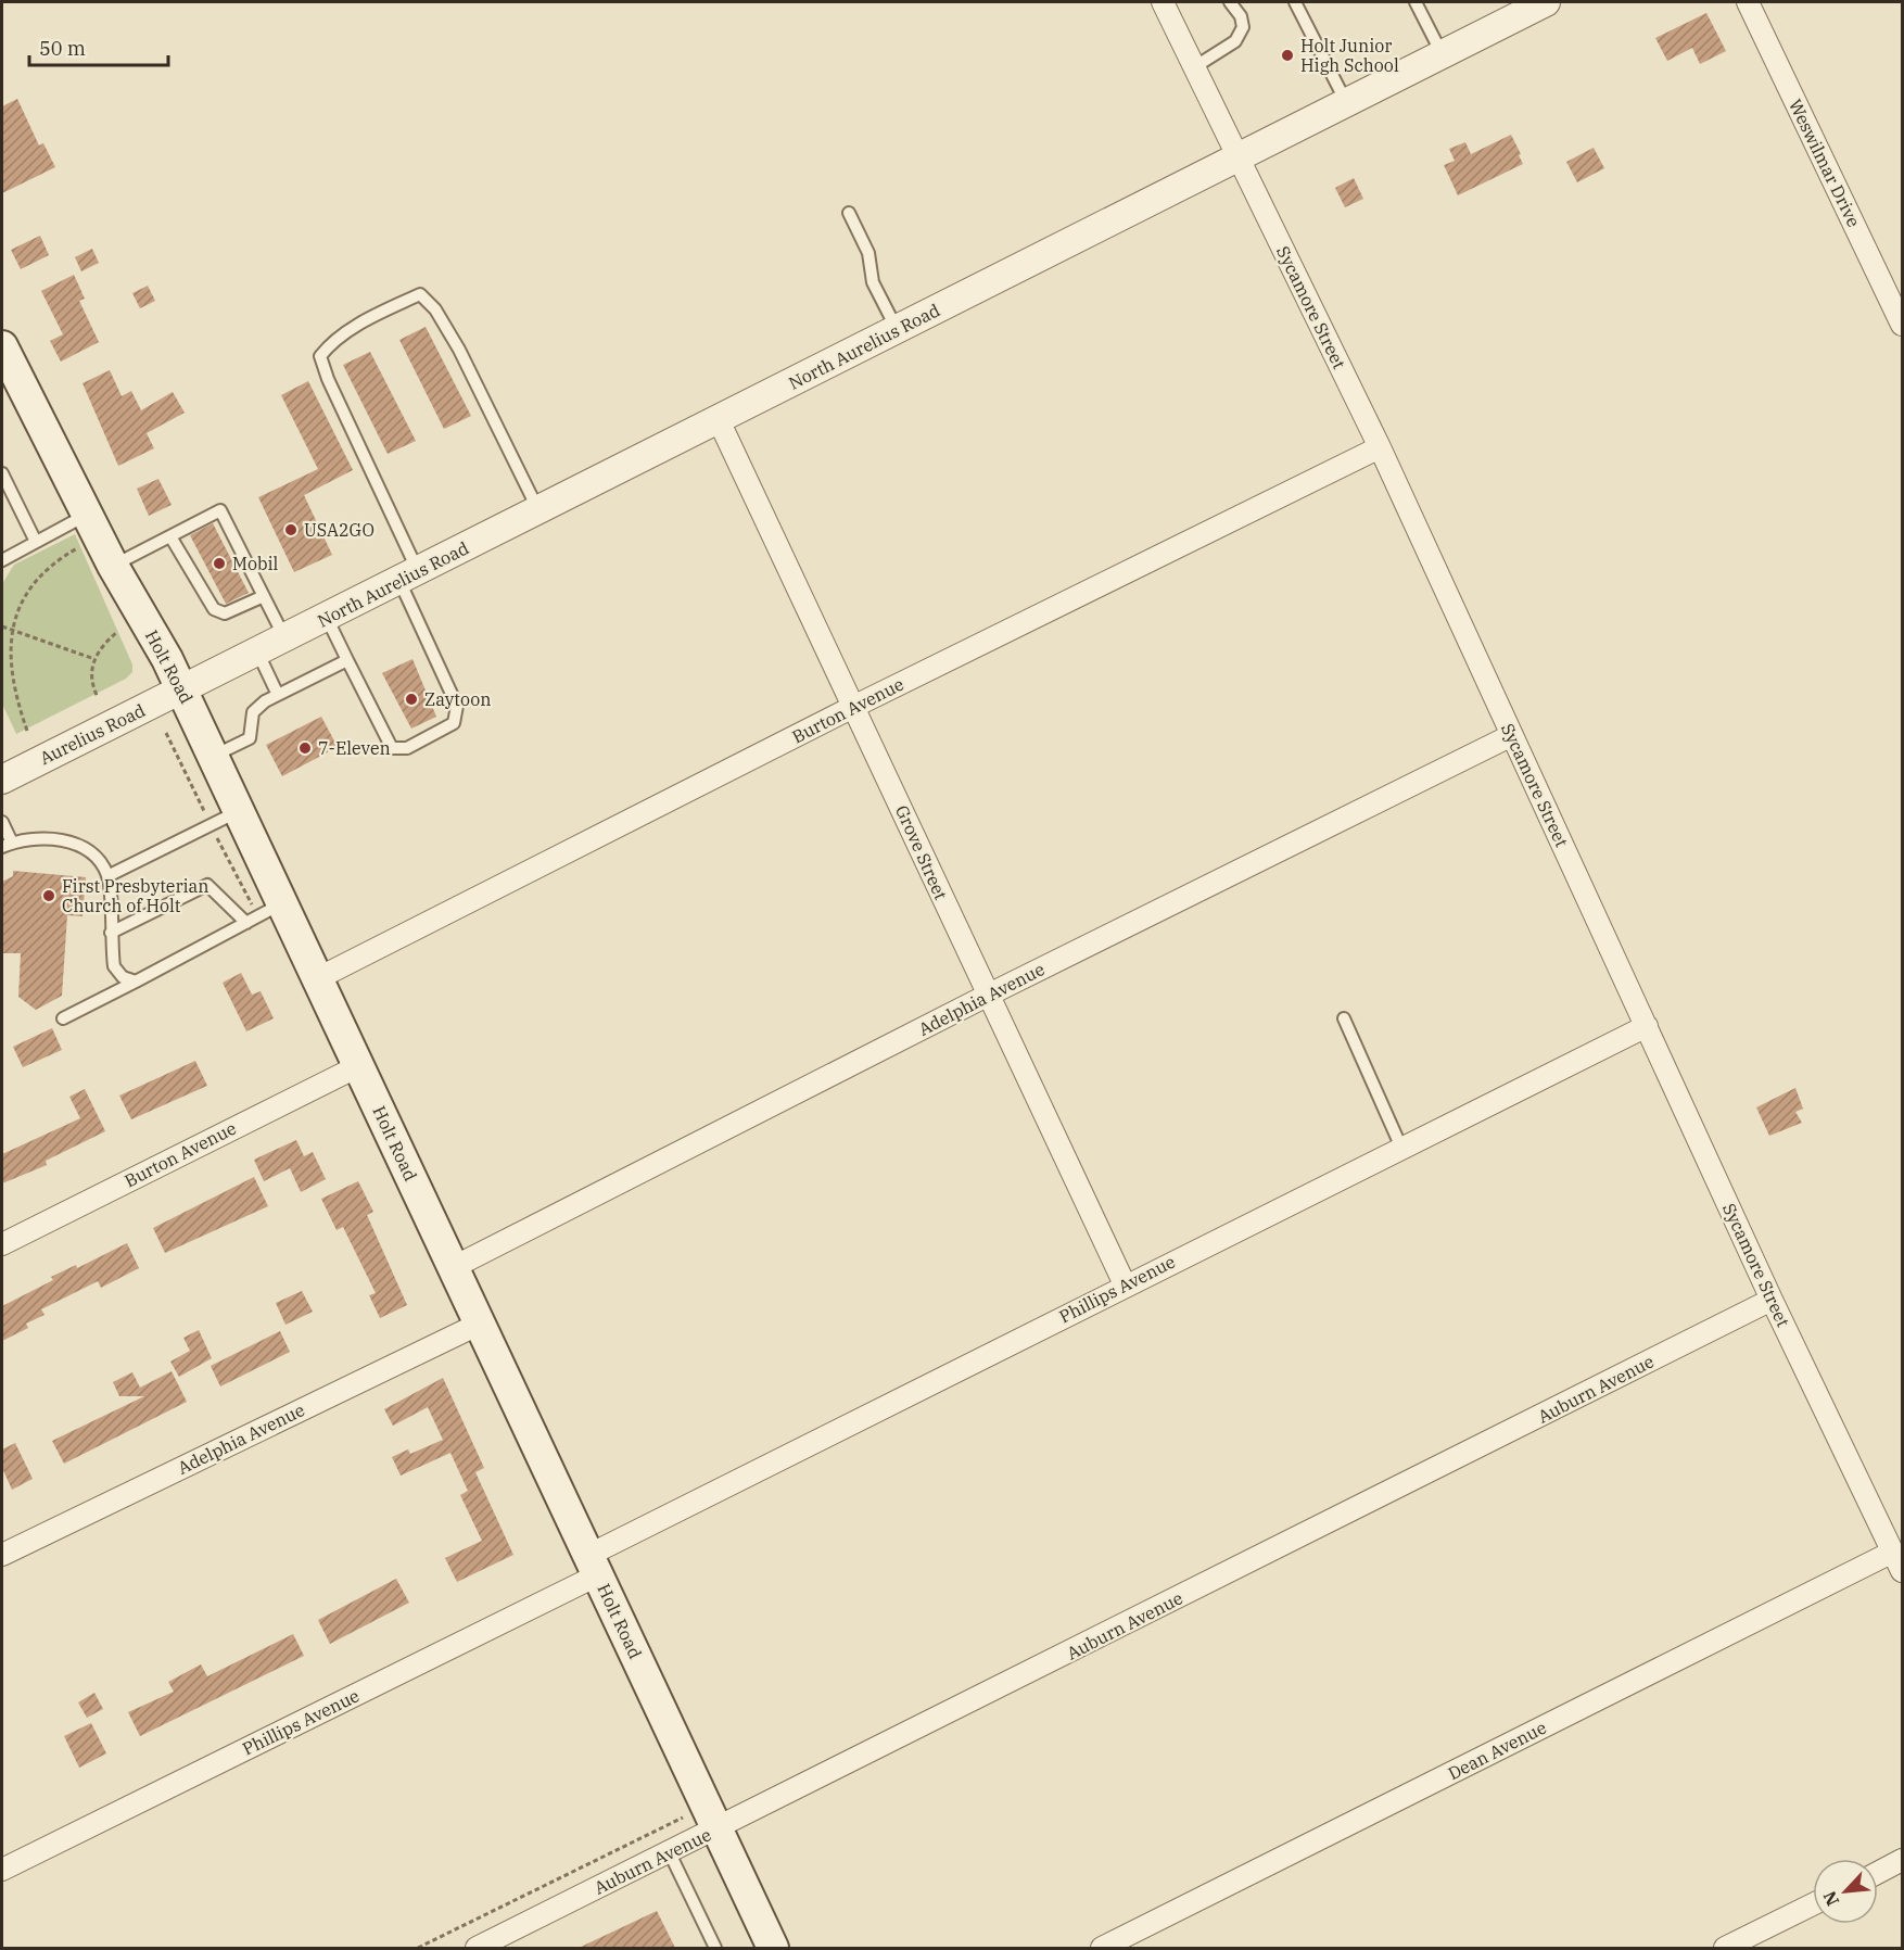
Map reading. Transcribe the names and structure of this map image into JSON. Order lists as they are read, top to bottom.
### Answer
{
  "streets": {
    "main road": ["Holt Road"],
    "street": [
      "Weswilmar Drive",
      "Sycamore Street",
      "North Aurelius Road",
      "Burton Avenue",
      "Aurelius Road",
      "Grove Street",
      "Adelphia Avenue",
      "Phillips Avenue",
      "Auburn Avenue",
      "Dean Avenue"
    ]
  },
  "crossings": [
    ["Sycamore Street", "North Aurelius Road"],
    ["Sycamore Street", "Burton Avenue"],
    ["Sycamore Street", "Adelphia Avenue"],
    ["Sycamore Street", "Phillips Avenue"],
    ["Sycamore Street", "Auburn Avenue"],
    ["Sycamore Street", "Dean Avenue"],
    ["North Aurelius Road", "Holt Road"],
    ["North Aurelius Road", "Aurelius Road"],
    ["North Aurelius Road", "Grove Street"],
    ["Holt Road", "Burton Avenue"],
    ["Holt Road", "Aurelius Road"],
    ["Holt Road", "Adelphia Avenue"],
    ["Holt Road", "Phillips Avenue"],
    ["Holt Road", "Auburn Avenue"],
    ["Burton Avenue", "Grove Street"],
    ["Grove Street", "Adelphia Avenue"],
    ["Grove Street", "Phillips Avenue"]
  ],
  "places": [
    "Holt Junior High School",
    "USA2GO",
    "Mobil",
    "Zaytoon",
    "7-Eleven",
    "First Presbyterian Church of Holt"
  ],
  "scale_bar": "50 m",
  "north": "bottom left"
}
